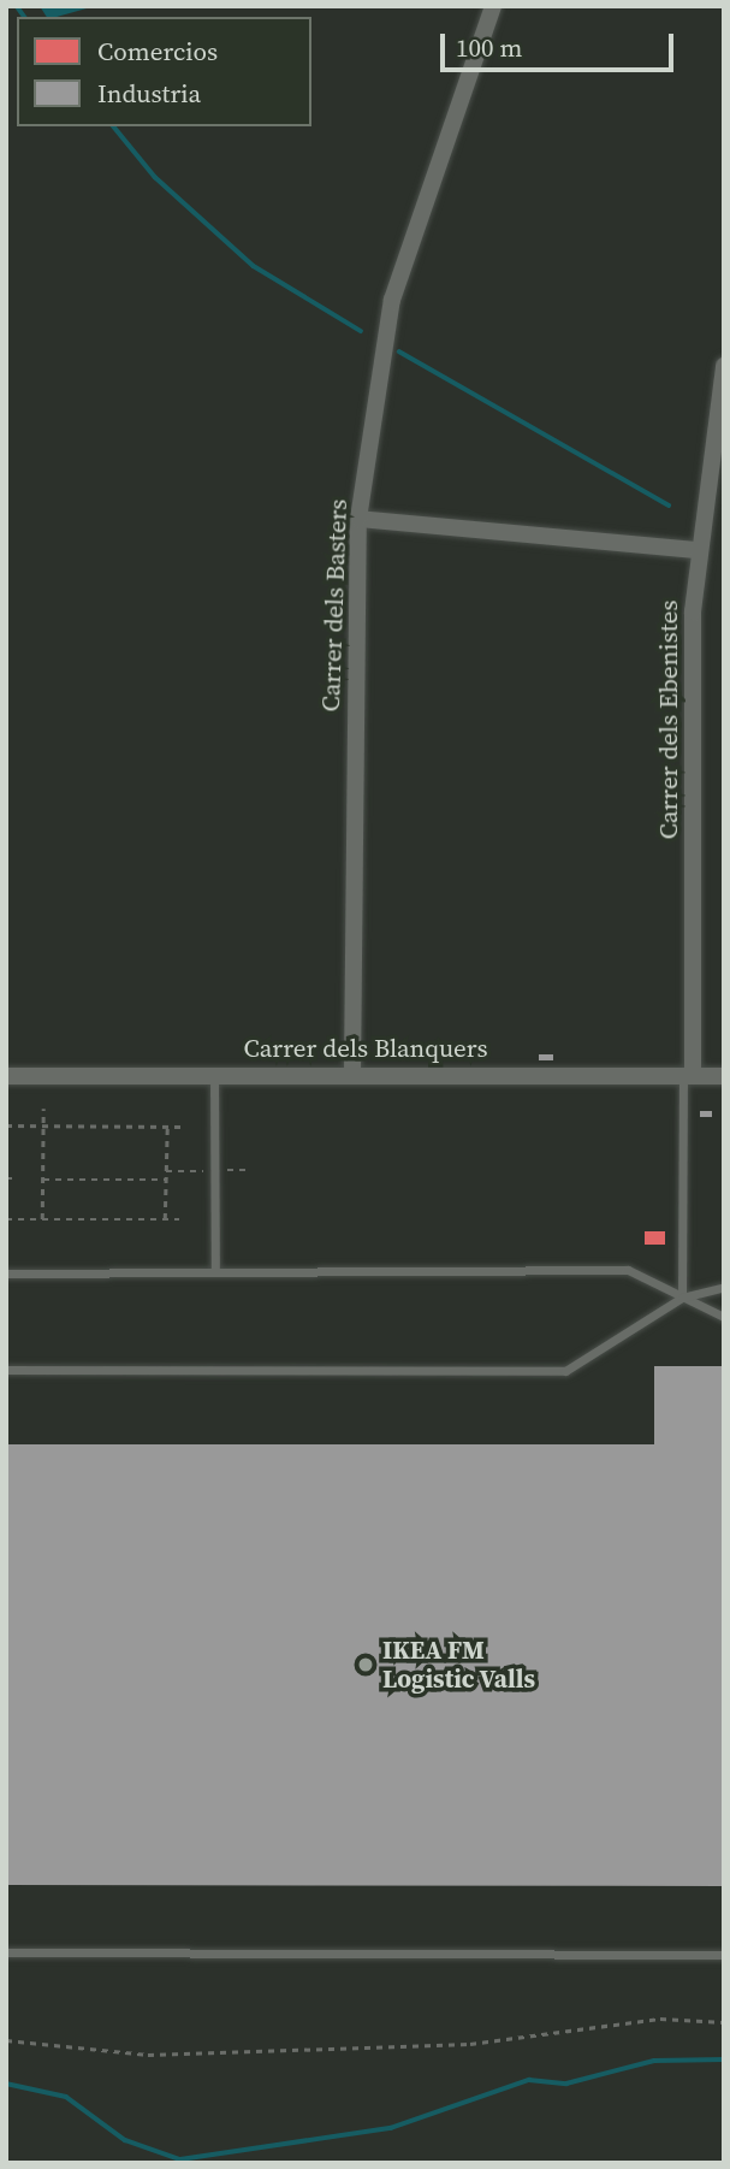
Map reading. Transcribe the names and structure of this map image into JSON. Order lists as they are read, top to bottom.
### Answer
{
  "streets": {
    "street": ["Carrer dels Basters", "Carrer dels Ebenistes", "Carrer dels Blanquers"]
  },
  "crossings": [
    ["Carrer dels Basters", "Carrer dels Blanquers"],
    ["Carrer dels Ebenistes", "Carrer dels Blanquers"]
  ],
  "places": ["IKEA FM Logistic Valls"],
  "legend": ["Comercios", "Industria"],
  "scale_bar": "100 m"
}
